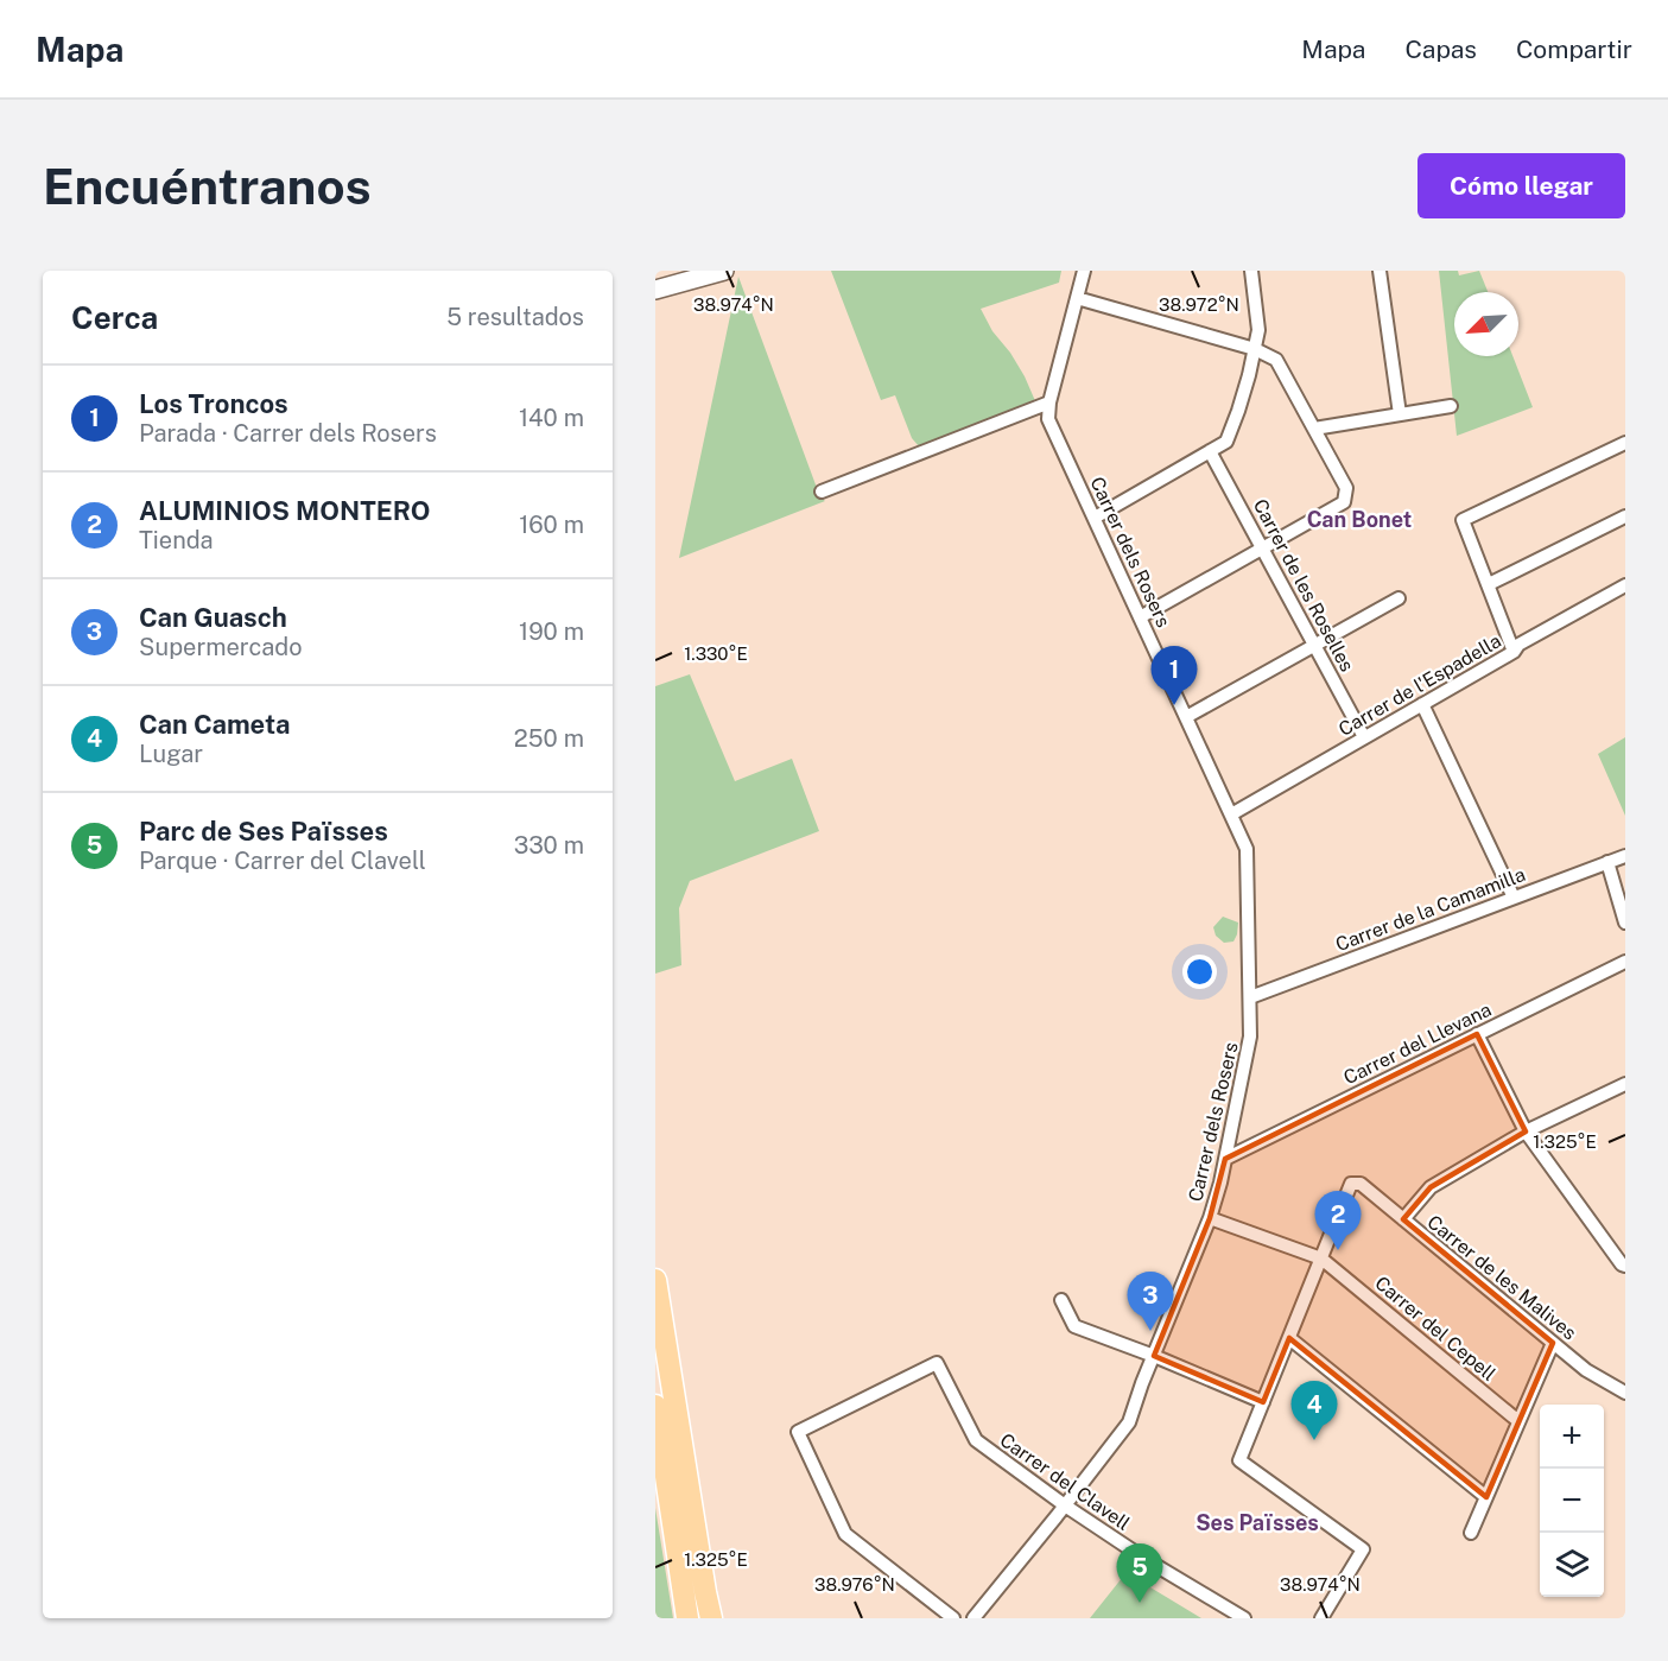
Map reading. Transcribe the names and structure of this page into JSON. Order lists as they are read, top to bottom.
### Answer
{
  "streets": {
    "street": [
      "Carrer dels Rosers",
      "Carrer de les Roselles",
      "Carrer de l'Espadella",
      "Carrer de la Camamilla",
      "Carrer del Llevana",
      "Carrer de les Malives",
      "Carrer del Cepell",
      "Carrer del Clavell"
    ]
  },
  "crossings": [
    ["Carrer dels Rosers", "Carrer de l'Espadella"],
    ["Carrer dels Rosers", "Carrer de la Camamilla"],
    ["Carrer dels Rosers", "Carrer del Llevana"],
    ["Carrer dels Rosers", "Carrer del Cepell"],
    ["Carrer dels Rosers", "Carrer del Clavell"],
    ["Carrer de les Roselles", "Carrer de l'Espadella"],
    ["Carrer de les Malives", "Carrer del Cepell"]
  ],
  "districts": ["Can Bonet", "Ses Païsses"],
  "north": "bottom left",
  "page": {
    "header": "Mapa",
    "nav": ["Mapa", "Capas", "Compartir"],
    "buttons": "Cómo llegar",
    "title": "Encuéntranos",
    "heading": ["Cerca", "5 resultados"],
    "list": [
      {
        "mark": "1",
        "name": "Los Troncos",
        "note": "Parada · Carrer dels Rosers",
        "value": "140 m"
      },
      {
        "mark": "2",
        "name": "ALUMINIOS MONTERO",
        "note": "Tienda",
        "value": "160 m"
      },
      {
        "mark": "3",
        "name": "Can Guasch",
        "note": "Supermercado",
        "value": "190 m"
      },
      {
        "mark": "4",
        "name": "Can Cameta",
        "note": "Lugar",
        "value": "250 m"
      },
      {
        "mark": "5",
        "name": "Parc de Ses Païsses",
        "note": "Parque · Carrer del Clavell",
        "value": "330 m"
      }
    ],
    "pins": [
      "1",
      "2",
      "3",
      "4",
      "5"
    ],
    "map_buttons": ["+", "−"]
  },
  "coordinates": [
    "38.972°N",
    "38.974°N",
    "1.330°E",
    "1.325°E",
    "38.976°N"
  ]
}
